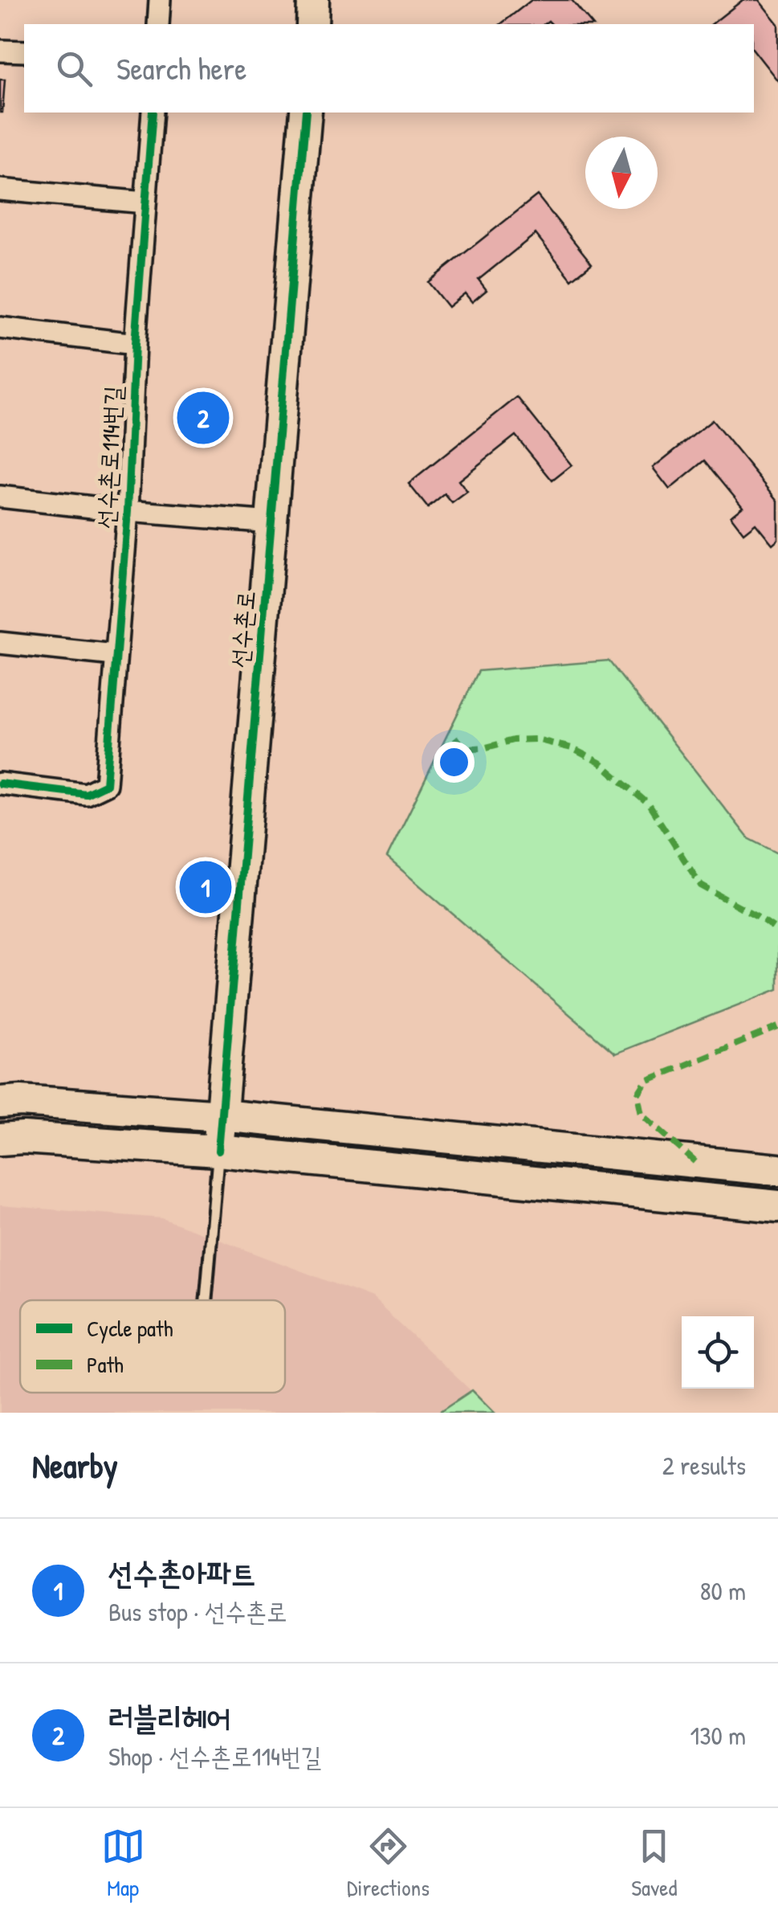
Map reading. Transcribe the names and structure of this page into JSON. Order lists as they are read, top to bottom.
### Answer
{
  "streets": {
    "street": ["선수촌로114번길", "선수촌로"]
  },
  "legend": ["Cycle path", "Path"],
  "north": "bottom",
  "page": {
    "search": "Search here",
    "pins": ["2", "1"],
    "heading": ["Nearby", "2 results"],
    "list": [
      {
        "mark": "1",
        "name": "선수촌아파트",
        "note": "Bus stop · 선수촌로",
        "value": "80 m"
      },
      {
        "mark": "2",
        "name": "러블리헤어",
        "note": "Shop · 선수촌로114번길",
        "value": "130 m"
      }
    ],
    "nav": ["Map", "Directions", "Saved"]
  }
}
